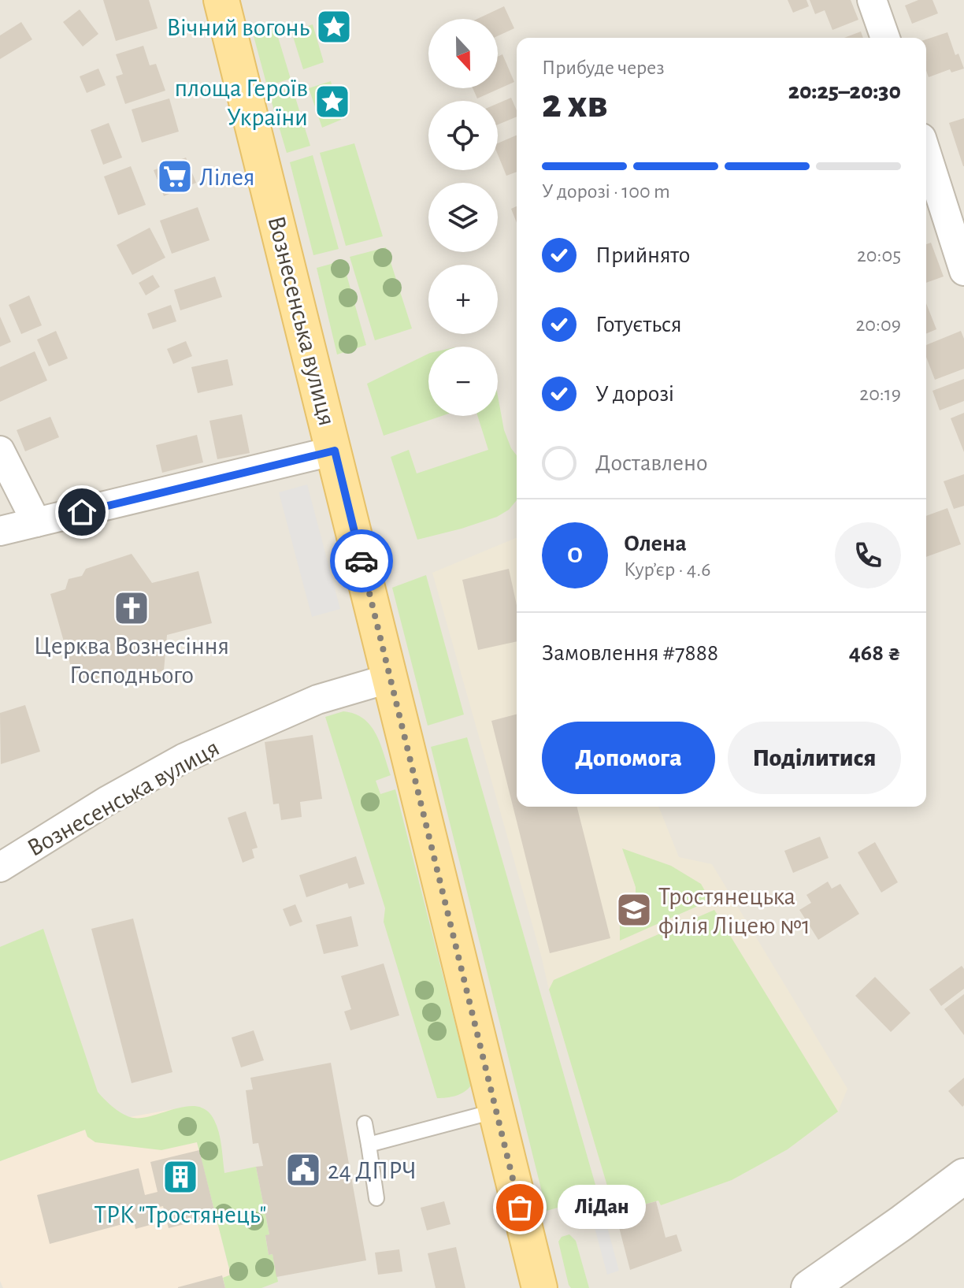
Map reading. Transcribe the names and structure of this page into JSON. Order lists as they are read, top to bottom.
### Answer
{
  "streets": {
    "main road": ["Вознесенська вулиця"]
  },
  "places": {
    "place": ["Вічний вогонь", "площа Героїв України"],
    "supermarket": ["Лілея"],
    "church": ["Церква Вознесіння Господнього"],
    "school or university": ["Тростянецька філія Ліцею №1"],
    "public building": ["24 ДПРЧ"],
    "building": ["ТРК \"Тростянець\""],
    "other": ["ЛіДан"]
  },
  "north": "bottom",
  "page": {
    "map_buttons": ["+", "−"],
    "heading": ["2 хв", "Прибуде через", "20:25–20:30"],
    "panel": [
      "Олена",
      "Кур’єр · 4.6",
      "Замовлення #7888",
      "468 ₴"
    ],
    "bar": "У дорозі · 100 m",
    "list": [
      ["Прийнято", "20:05"],
      ["Готується", "20:09"],
      ["У дорозі", "20:19"],
      "Доставлено"
    ],
    "round": "О",
    "buttons": ["Допомога", "Поділитися"],
    "bubble": "ЛіДан"
  }
}
